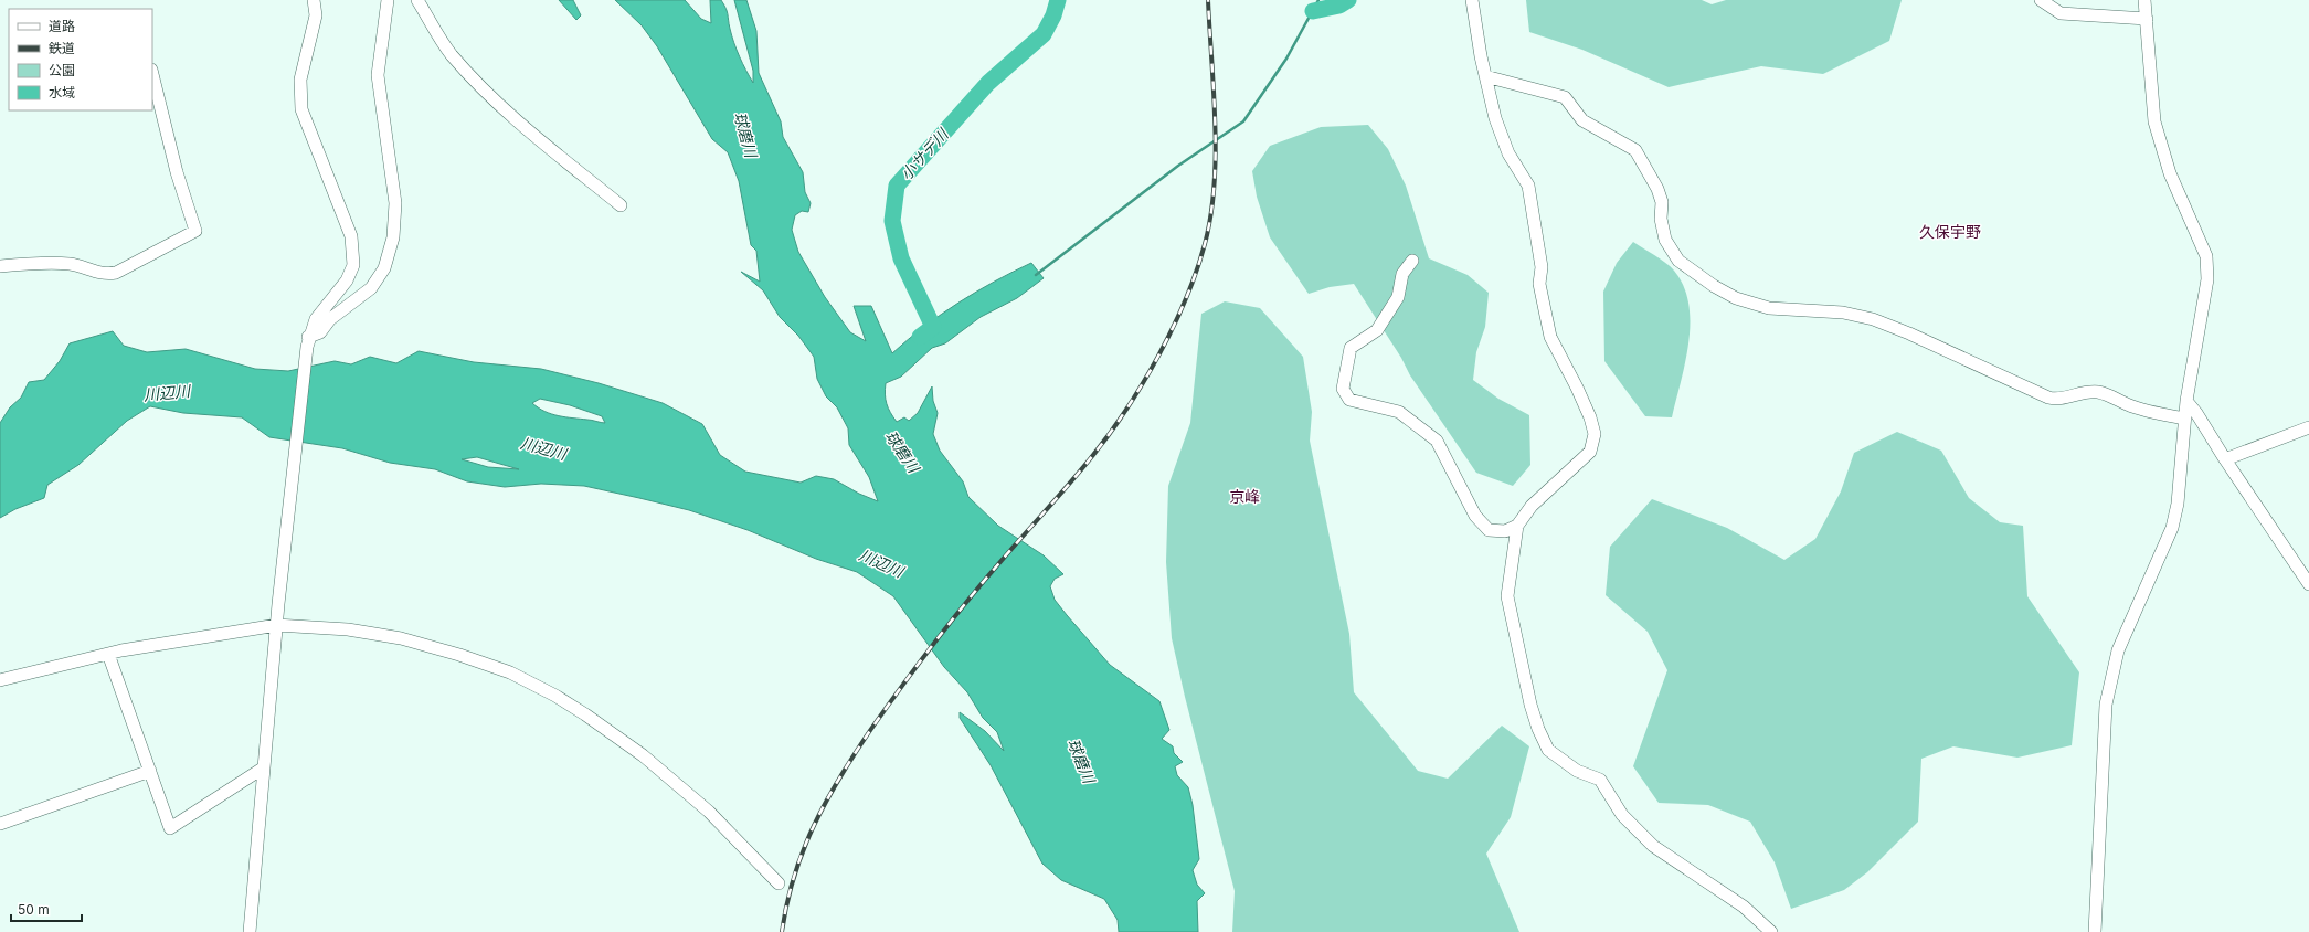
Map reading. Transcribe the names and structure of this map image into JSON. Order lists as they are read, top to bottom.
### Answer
{
  "districts": ["久保宇野", "京峰"],
  "water": ["球磨川", "小サデ川", "川辺川"],
  "legend": [
    "道路",
    "鉄道",
    "公園",
    "水域"
  ],
  "scale_bar": "50 m"
}
